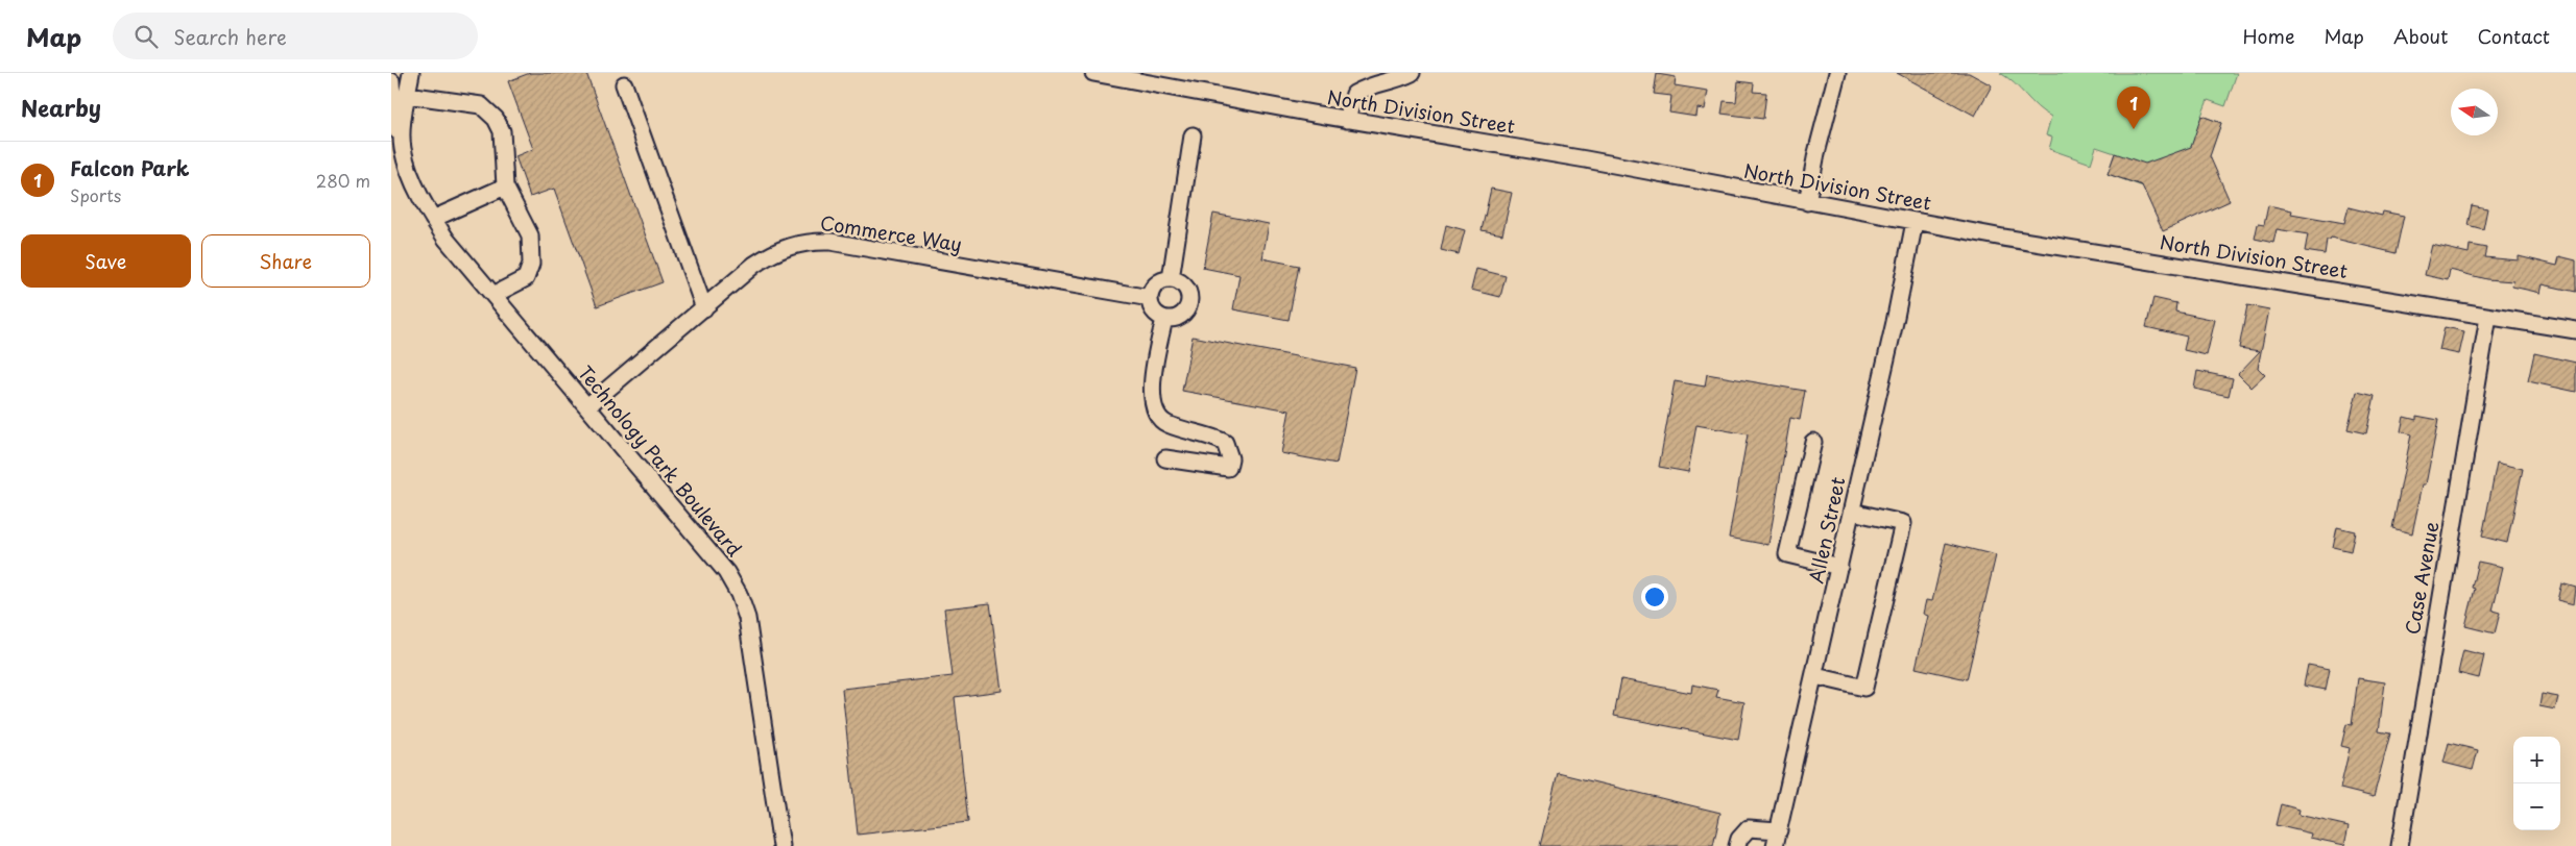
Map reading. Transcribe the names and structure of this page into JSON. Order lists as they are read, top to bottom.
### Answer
{
  "streets": {
    "street": [
      "North Division Street",
      "Commerce Way",
      "Technology Park Boulevard",
      "Allen Street",
      "Case Avenue"
    ]
  },
  "crossings": [
    ["North Division Street", "Allen Street"],
    ["North Division Street", "Case Avenue"],
    ["Commerce Way", "Technology Park Boulevard"]
  ],
  "north": "left",
  "page": {
    "header": "Map",
    "search": "Search here",
    "nav": [
      "Home",
      "Map",
      "About",
      "Contact"
    ],
    "heading": "Nearby",
    "pins": "1",
    "list": [
      {
        "mark": "1",
        "name": "Falcon Park",
        "note": "Sports",
        "value": "280 m"
      }
    ],
    "buttons": ["Save", "Share"],
    "map_buttons": ["+", "−"]
  }
}
